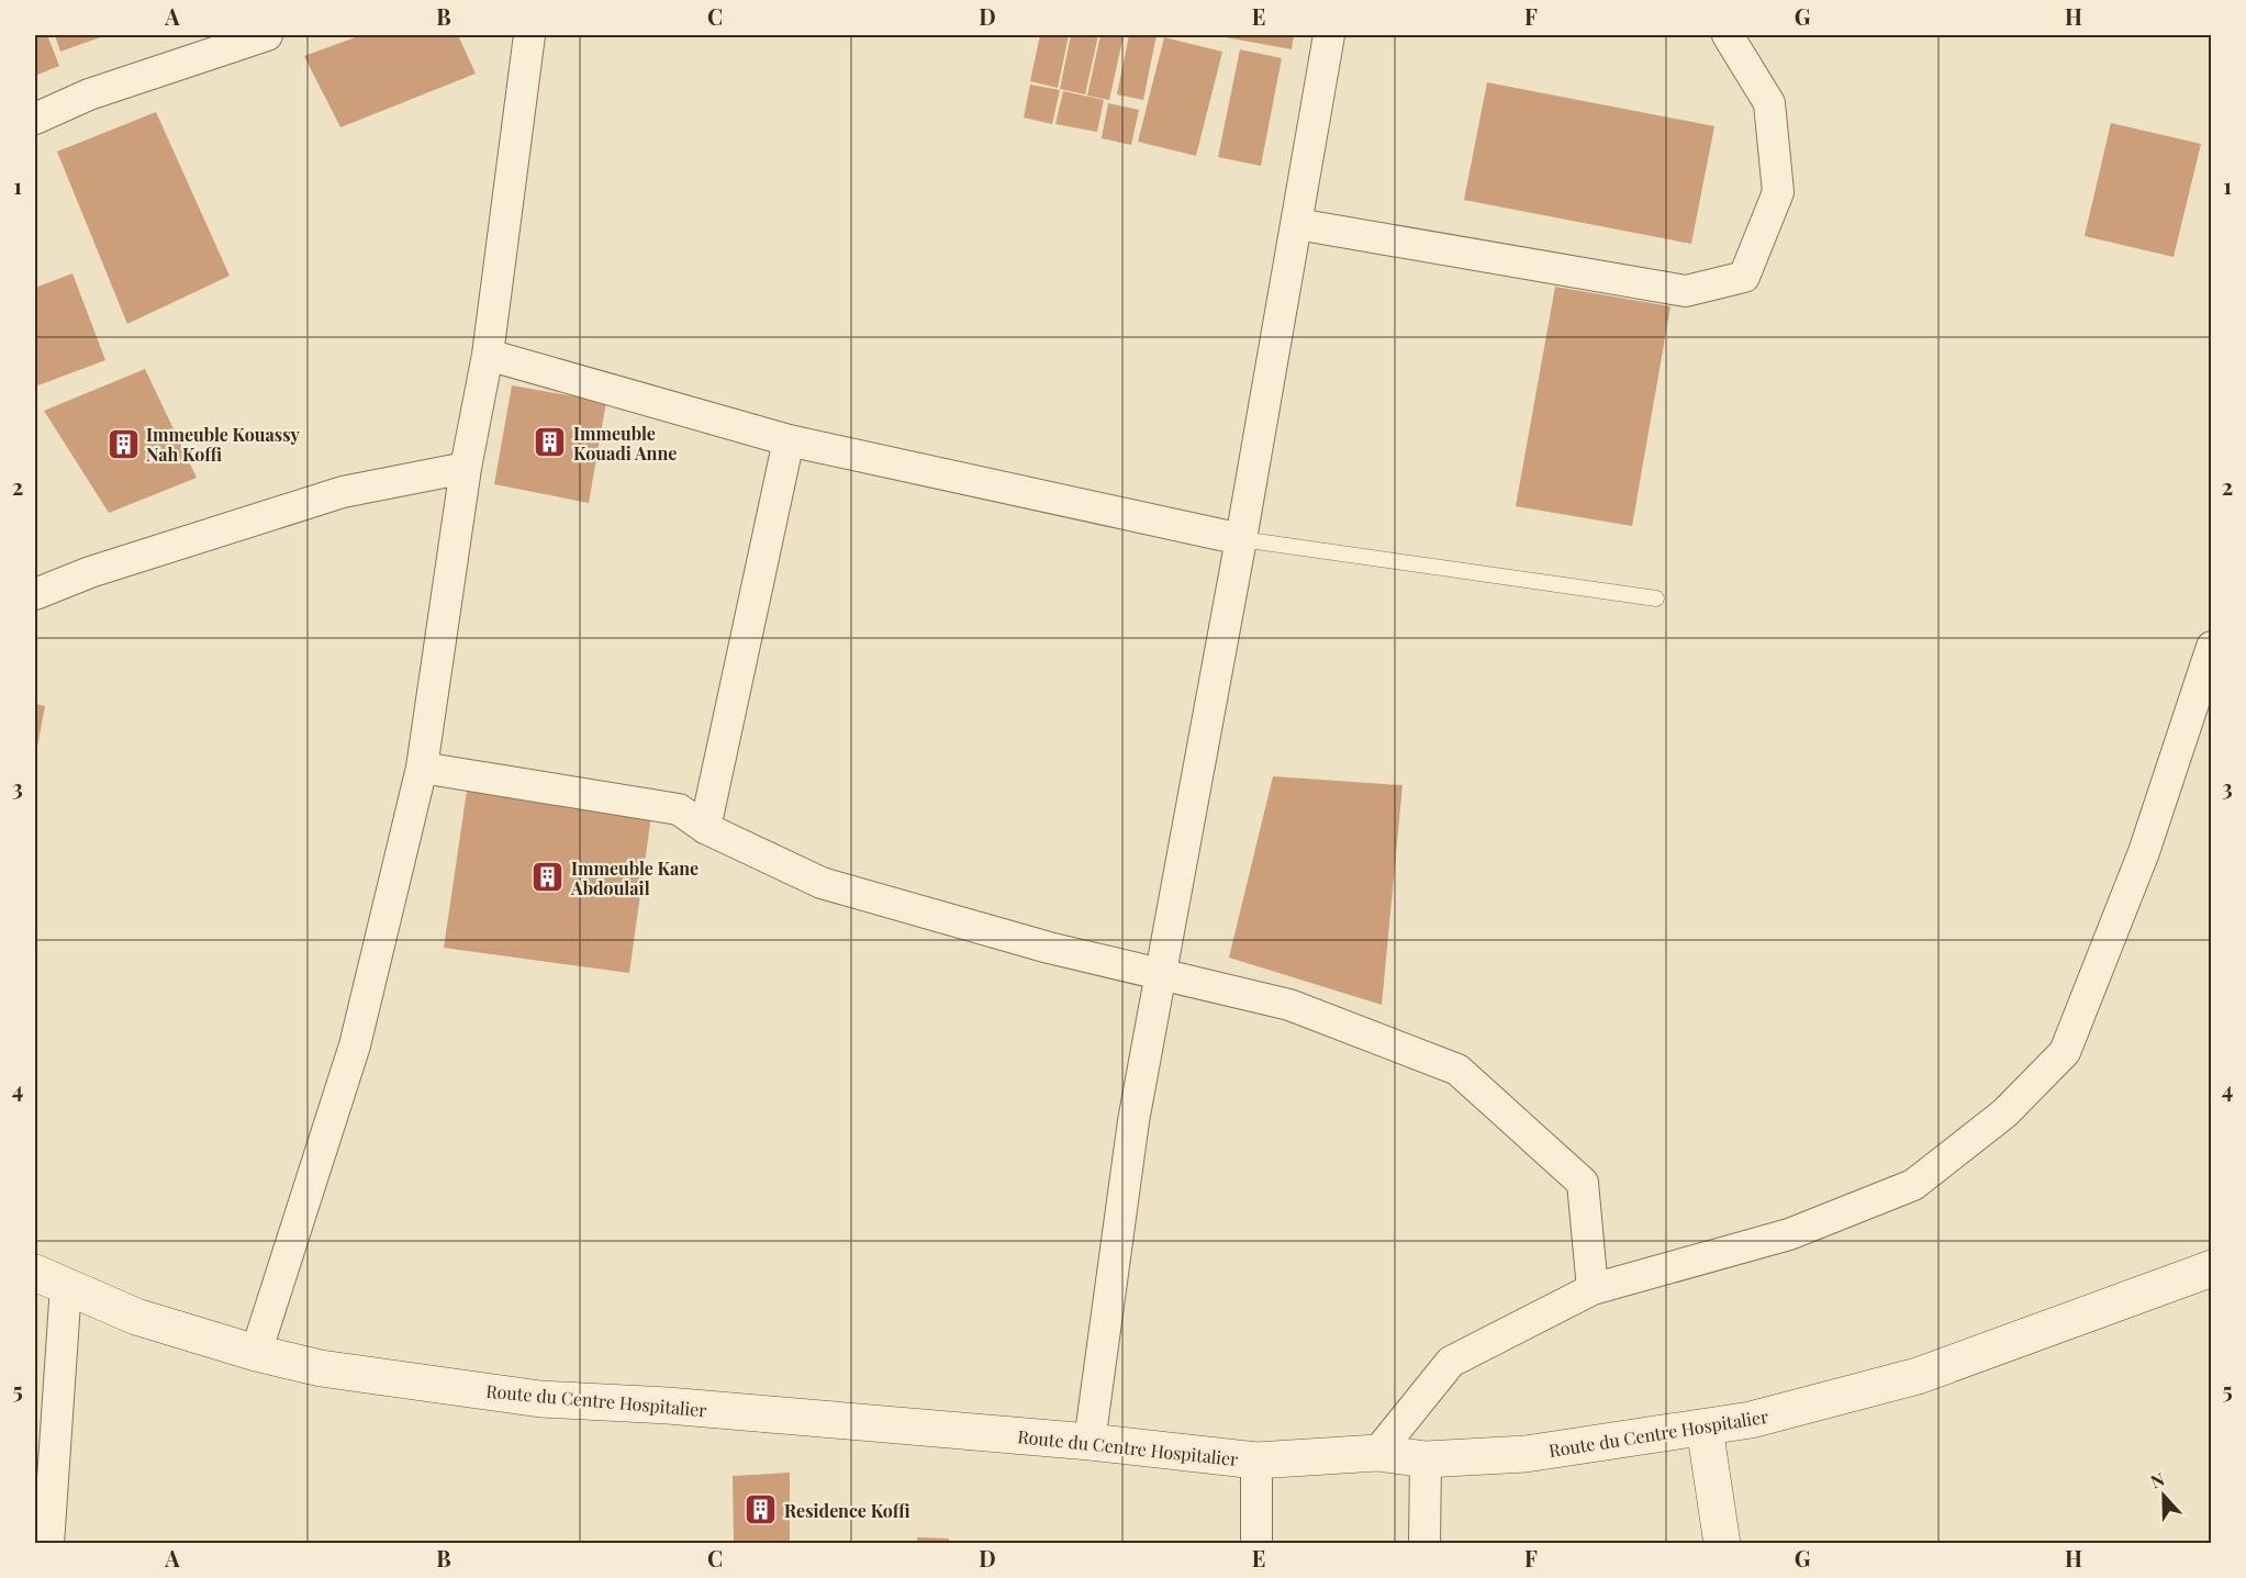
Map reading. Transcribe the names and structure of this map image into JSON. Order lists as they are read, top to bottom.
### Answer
{
  "streets": {
    "street": ["Route du Centre Hospitalier"]
  },
  "places": {
    "building": [
      "Immeuble Kouadi Anne",
      "Immeuble Kouassy Nah Koffi",
      "Immeuble Kane Abdoulail",
      "Residence Koffi"
    ]
  },
  "north": "top",
  "grid": {
    "columns": [
      "A",
      "B",
      "C",
      "D",
      "E",
      "F",
      "G",
      "H"
    ],
    "rows": [
      "1",
      "2",
      "3",
      "4",
      "5"
    ]
  }
}
